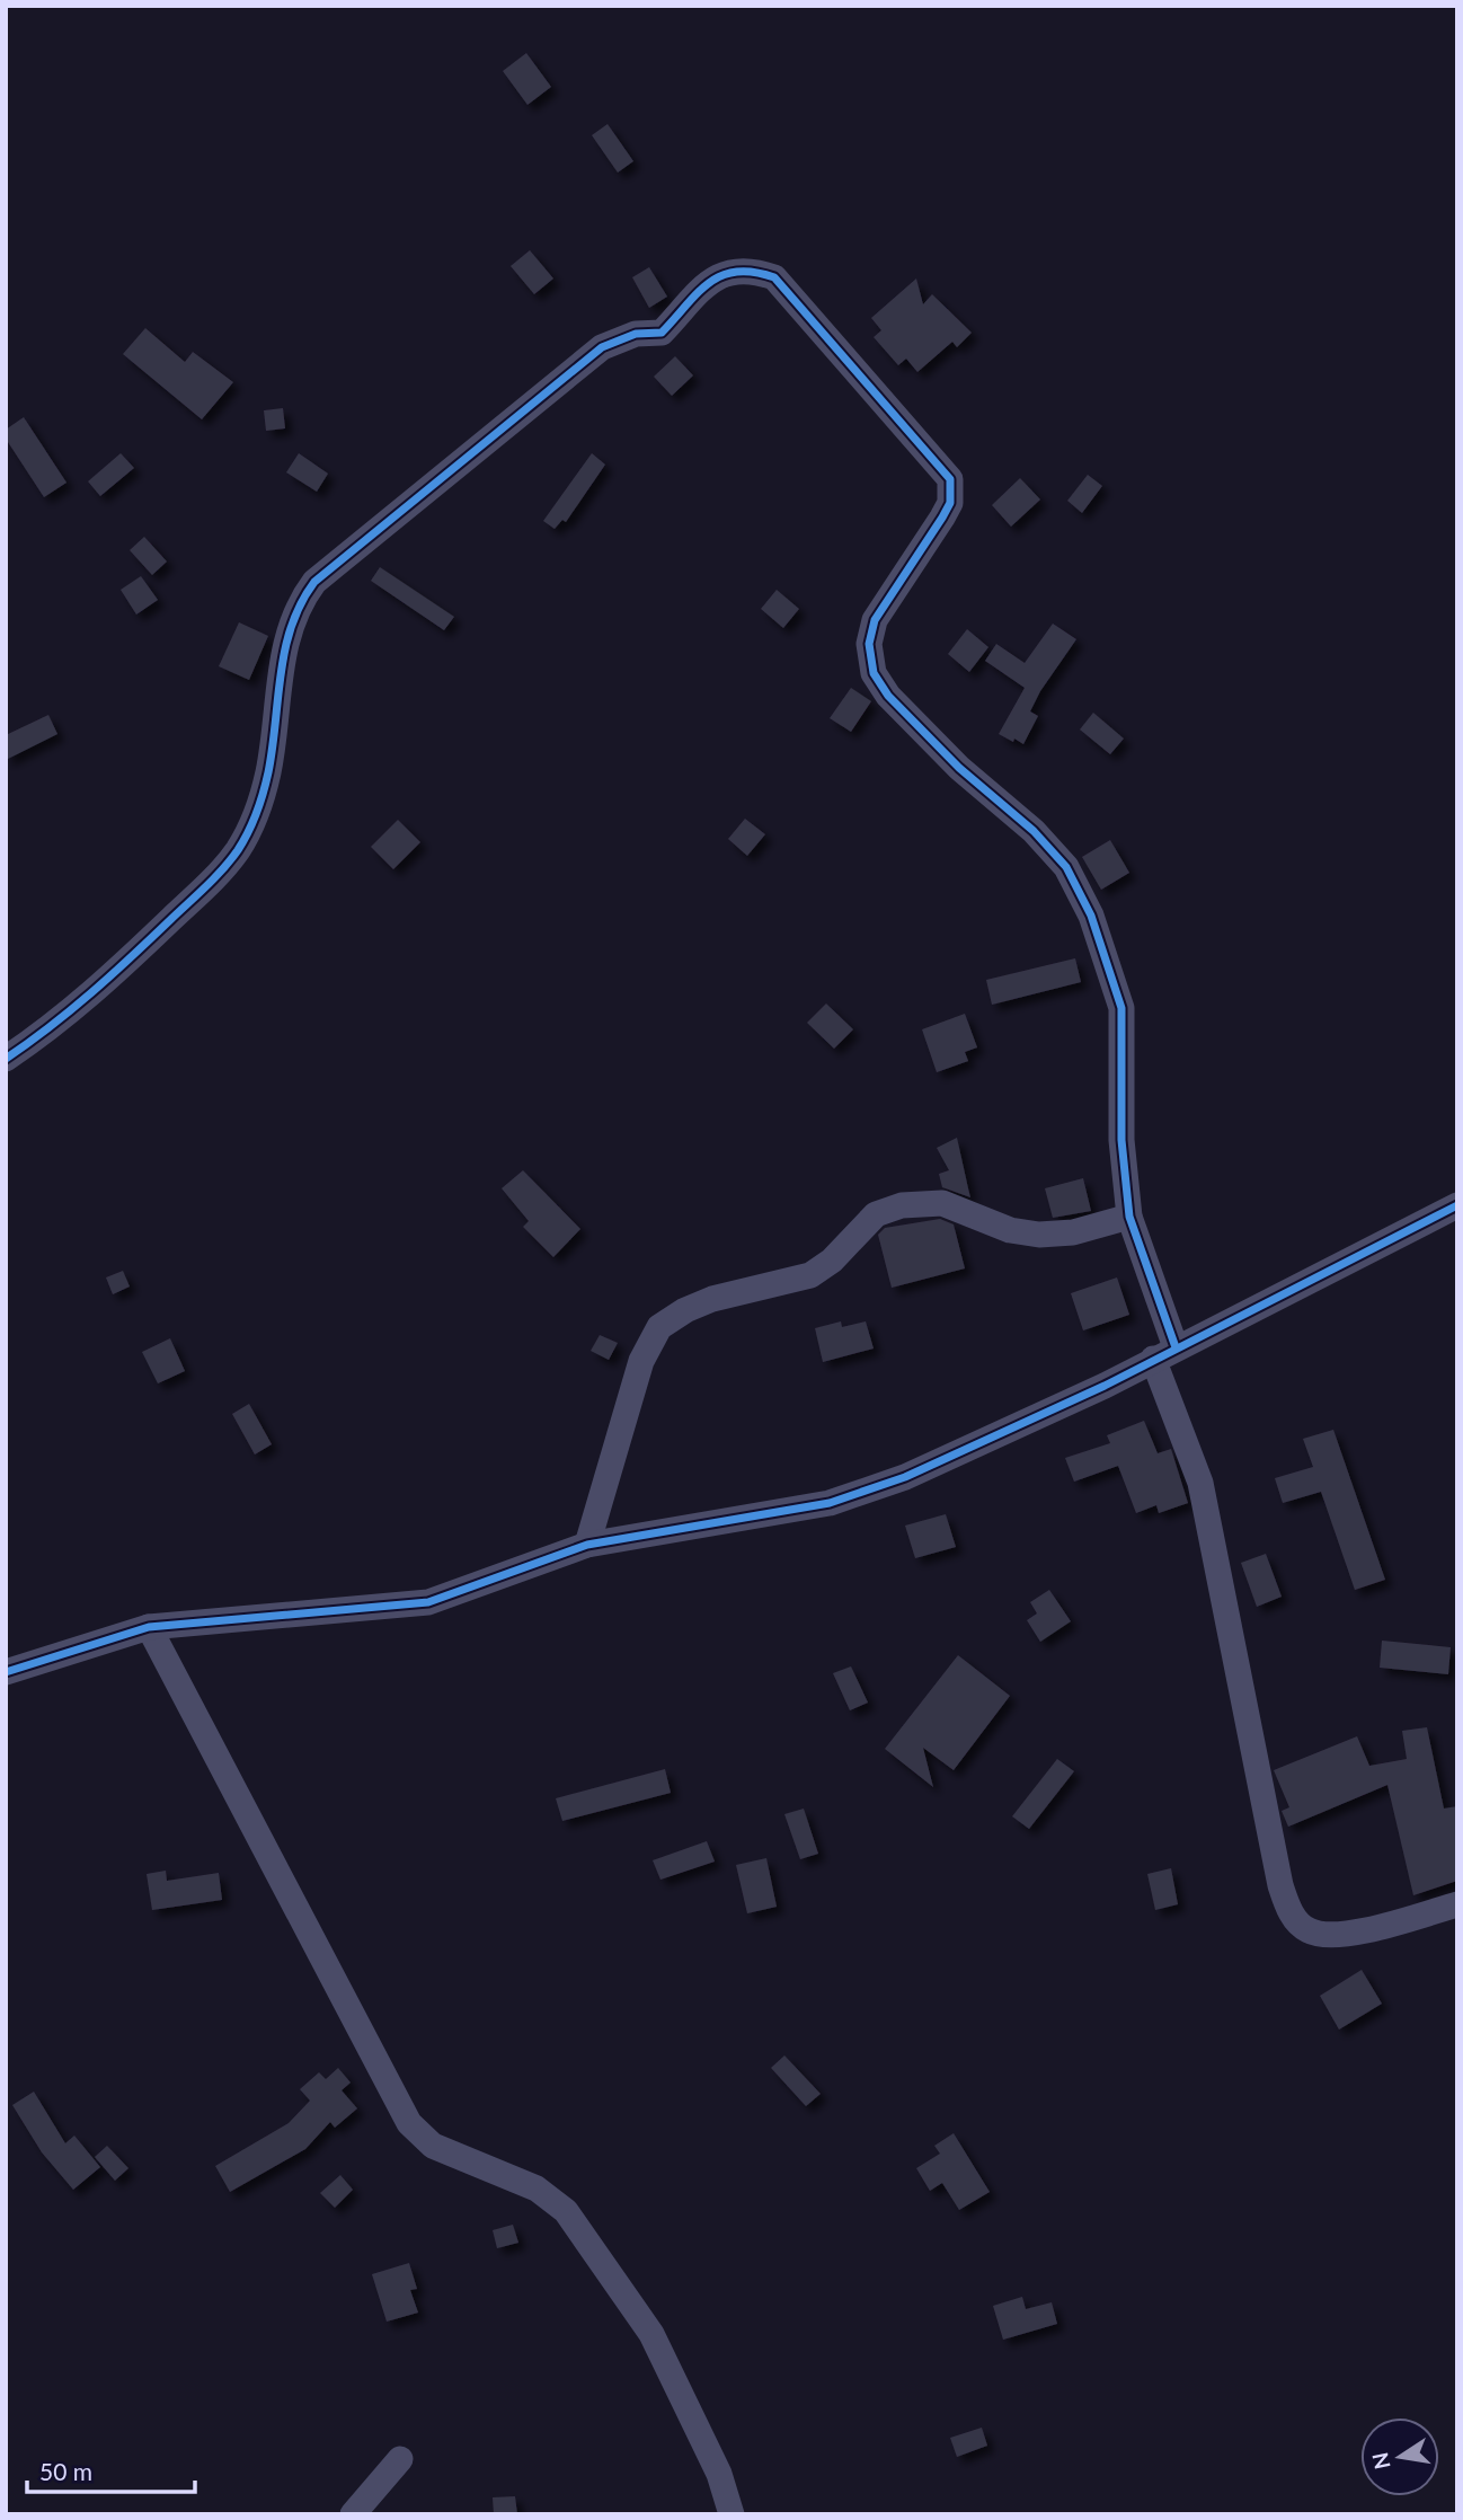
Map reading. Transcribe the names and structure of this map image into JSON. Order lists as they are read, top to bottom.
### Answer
{
  "scale_bar": "50 m",
  "north": "left"
}
